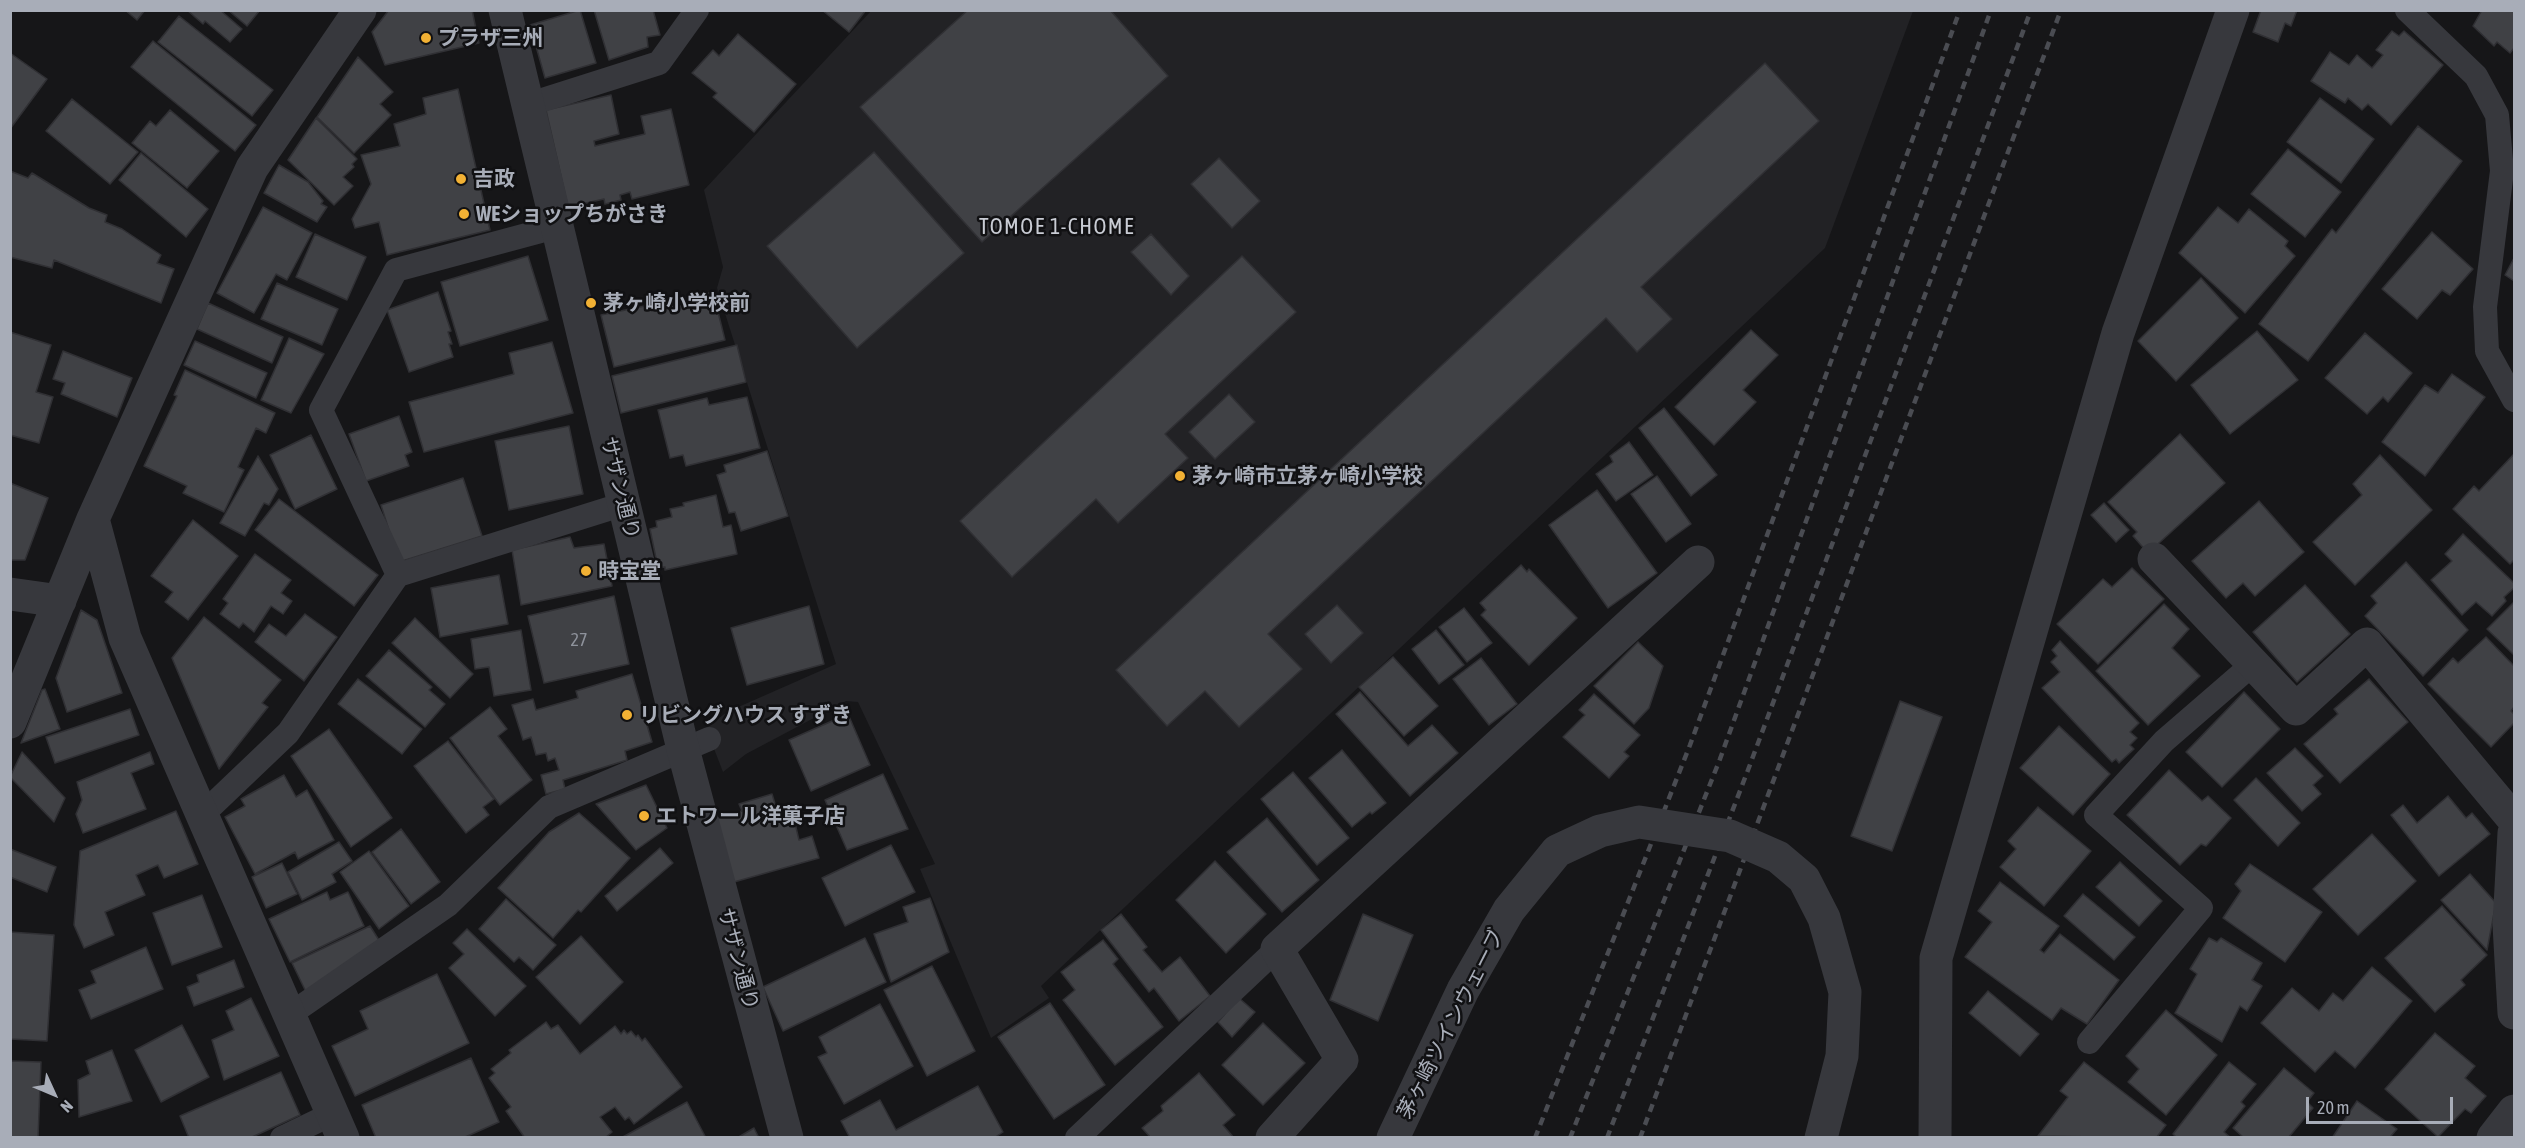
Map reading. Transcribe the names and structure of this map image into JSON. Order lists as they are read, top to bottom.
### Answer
{
  "streets": {
    "street": ["サザン通り", "茅ヶ崎ツインウェーブ"]
  },
  "districts": ["TOMOE 1-CHOME"],
  "places": [
    "プラザ三州",
    "吉政",
    "WEショップちがさき",
    "茅ヶ崎小学校前",
    "茅ヶ崎市立茅ヶ崎小学校",
    "時宝堂",
    "リビングハウス すずき",
    "エトワール洋菓子店"
  ],
  "house_numbers": ["27"],
  "scale_bar": "20 m",
  "north": "bottom right"
}
